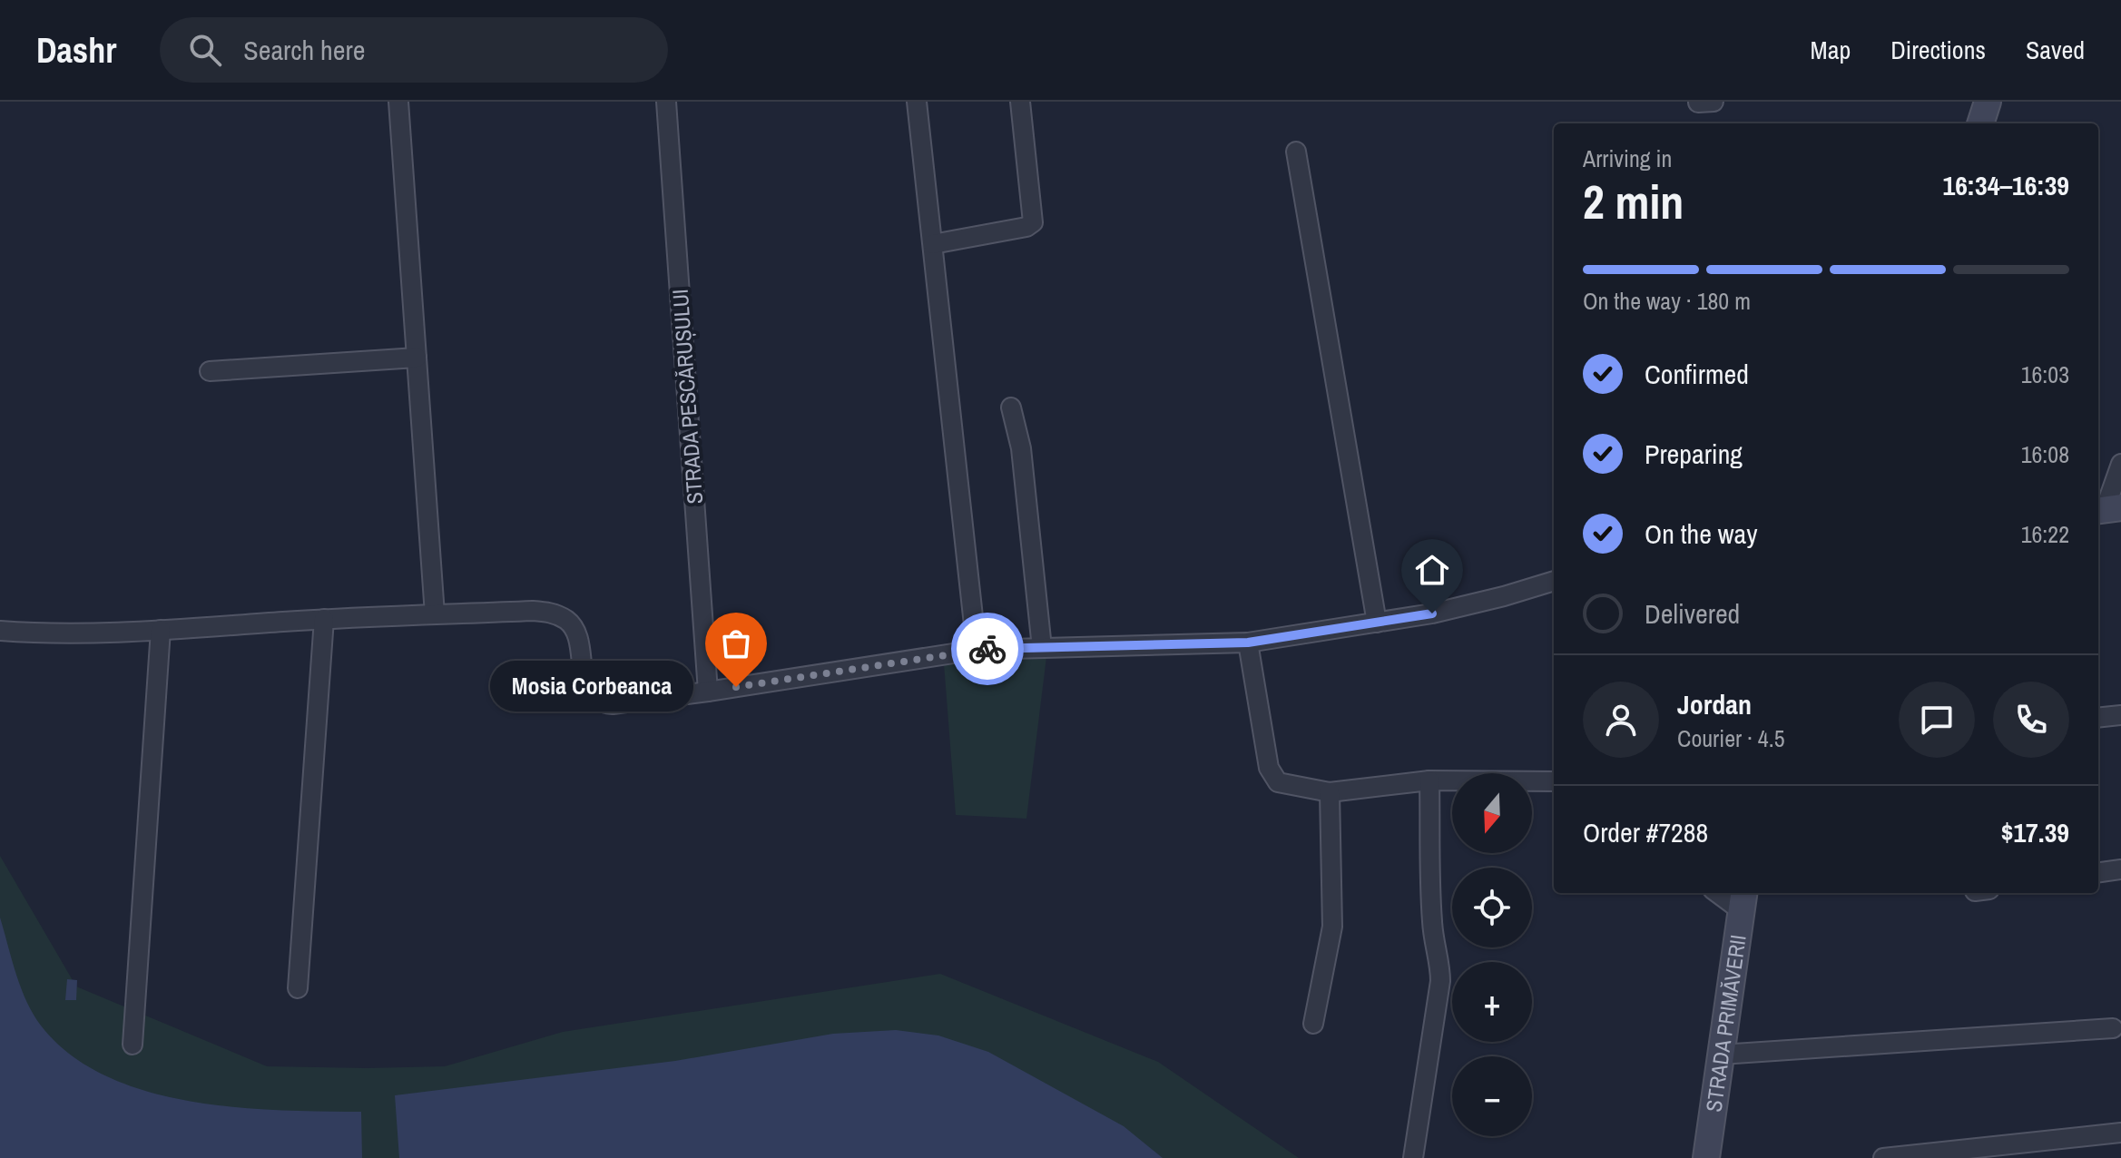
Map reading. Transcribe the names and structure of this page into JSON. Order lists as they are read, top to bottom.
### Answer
{
  "streets": {
    "main road": ["STRADA PRIMĂVERII"],
    "street": ["STRADA PESCĂRUȘULUI"]
  },
  "places": ["Mosia Corbeanca"],
  "north": "bottom",
  "page": {
    "header": "Dashr",
    "search": "Search here",
    "nav": ["Map", "Directions", "Saved"],
    "heading": ["2 min", "Arriving in", "16:34–16:39"],
    "panel": [
      "Jordan",
      "Courier · 4.5",
      "Order #7288",
      "$17.39"
    ],
    "bar": "On the way · 180 m",
    "list": [
      ["Confirmed", "16:03"],
      ["Preparing", "16:08"],
      ["On the way", "16:22"],
      "Delivered"
    ],
    "bubble": "Mosia Corbeanca",
    "map_buttons": ["+", "−"]
  }
}
